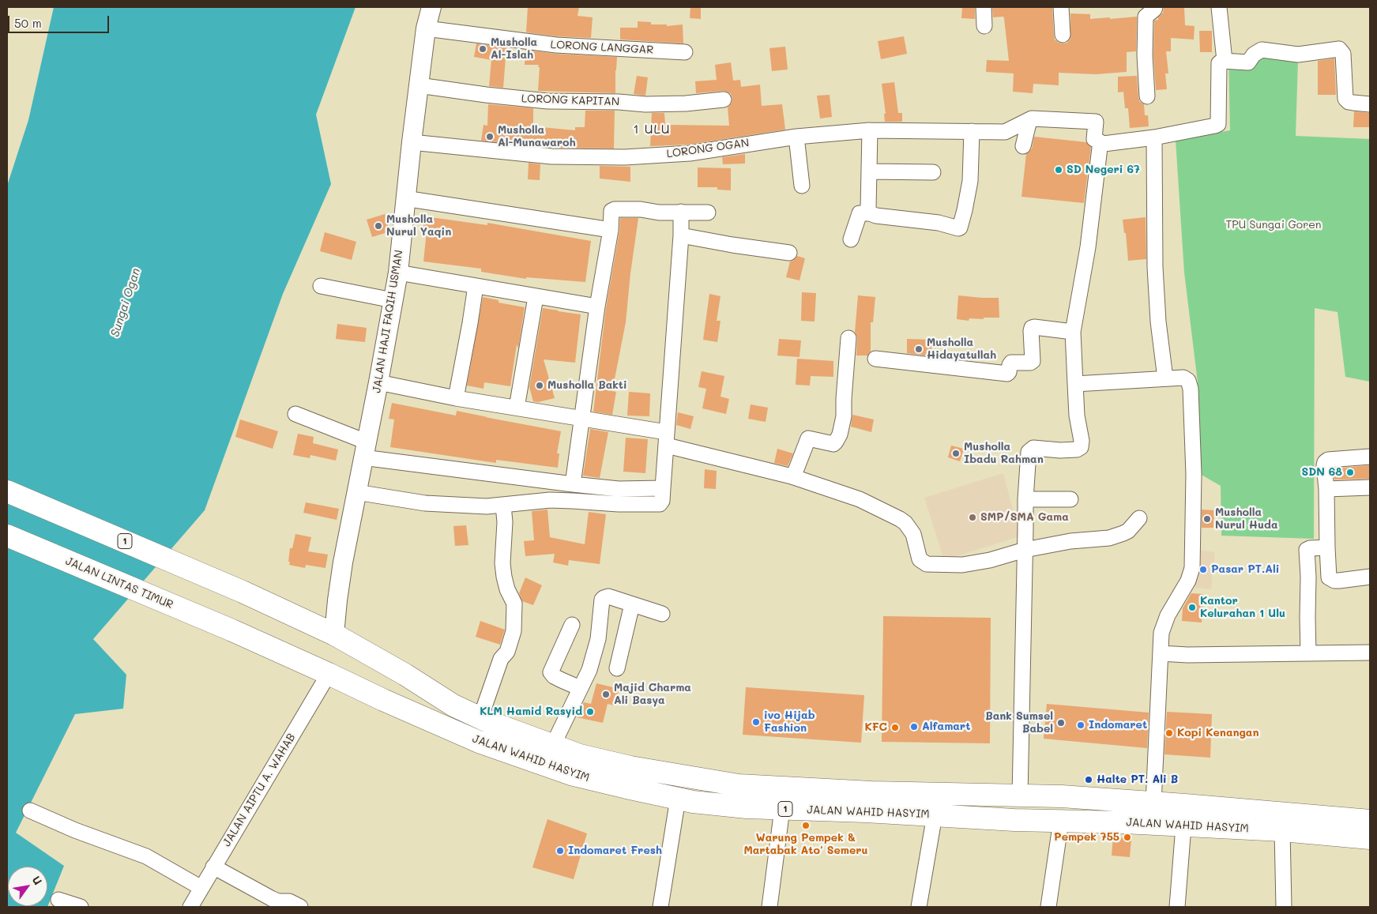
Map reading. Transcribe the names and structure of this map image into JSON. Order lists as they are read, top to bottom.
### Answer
{
  "streets": {
    "highway": ["1", "JALAN LINTAS TIMUR", "JALAN WAHID HASYIM"],
    "street": [
      "LORONG LANGGAR",
      "LORONG KAPITAN",
      "LORONG OGAN",
      "JALAN HAJI FAQIH USMAN",
      "JALAN AIPTU A. WAHAB"
    ]
  },
  "crossings": [
    ["LORONG LANGGAR", "JALAN HAJI FAQIH USMAN"],
    ["LORONG KAPITAN", "JALAN HAJI FAQIH USMAN"],
    ["LORONG OGAN", "JALAN HAJI FAQIH USMAN"],
    ["JALAN HAJI FAQIH USMAN", "JALAN WAHID HASYIM"],
    ["JALAN LINTAS TIMUR", "JALAN WAHID HASYIM"],
    ["JALAN WAHID HASYIM", "JALAN AIPTU A. WAHAB"]
  ],
  "districts": ["1 ULU"],
  "water": ["Sungai Ogan"],
  "parks": ["TPU Sungai Goren"],
  "places": [
    "Musholla Al-Islah",
    "Musholla Al-Munawaroh",
    "SD Negeri 67",
    "Musholla Nurul Yaqin",
    "Musholla Hidayatullah",
    "Musholla Bakti",
    "Musholla Ibadu Rahman",
    "SDN 68",
    "SMP/SMA Gama",
    "Musholla Nurul Huda",
    "Pasar PT.Ali",
    "Kantor Kelurahan 1 Ulu",
    "Majid Charma Ali Basya",
    "KLM Hamid Rasyid",
    "ivo Hijab Fashion",
    "Bank Sumsel Babel",
    "Indomaret",
    "Alfamart",
    "KFC",
    "Kopi Kenangan",
    "Halte PT. Ali B",
    "Warung Pempek & Martabak Ato' Semeru",
    "Pempek 755",
    "Indomaret Fresh"
  ],
  "scale_bar": "50 m",
  "north": "top right"
}
